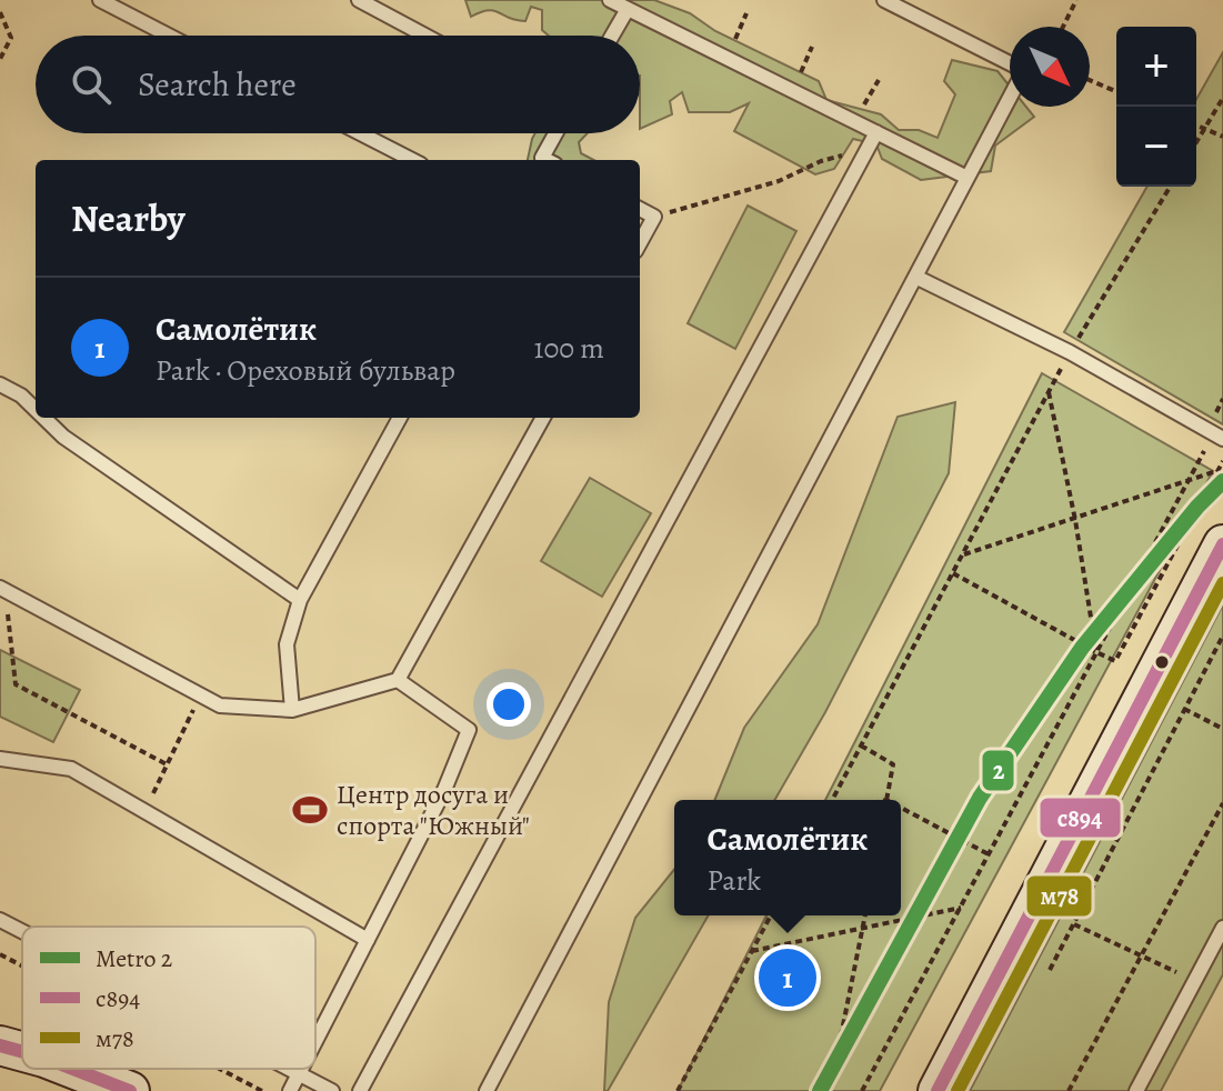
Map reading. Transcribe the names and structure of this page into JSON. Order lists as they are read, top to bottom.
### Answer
{
  "places": {
    "sports": ["Центр досуга и спорта \"Южный\""]
  },
  "lines": ["metro line 2", "transit line с894", "transit line м78"],
  "legend": ["Metro 2", "с894", "м78"],
  "north": "bottom right",
  "page": {
    "map_buttons": ["+", "−"],
    "search": "Search here",
    "heading": "Nearby",
    "list": [
      {
        "mark": "1",
        "name": "Самолётик",
        "note": "Park · Ореховый бульвар",
        "value": "100 m"
      }
    ],
    "popup": ["Самолётик", "Park"],
    "pins": "1"
  }
}
